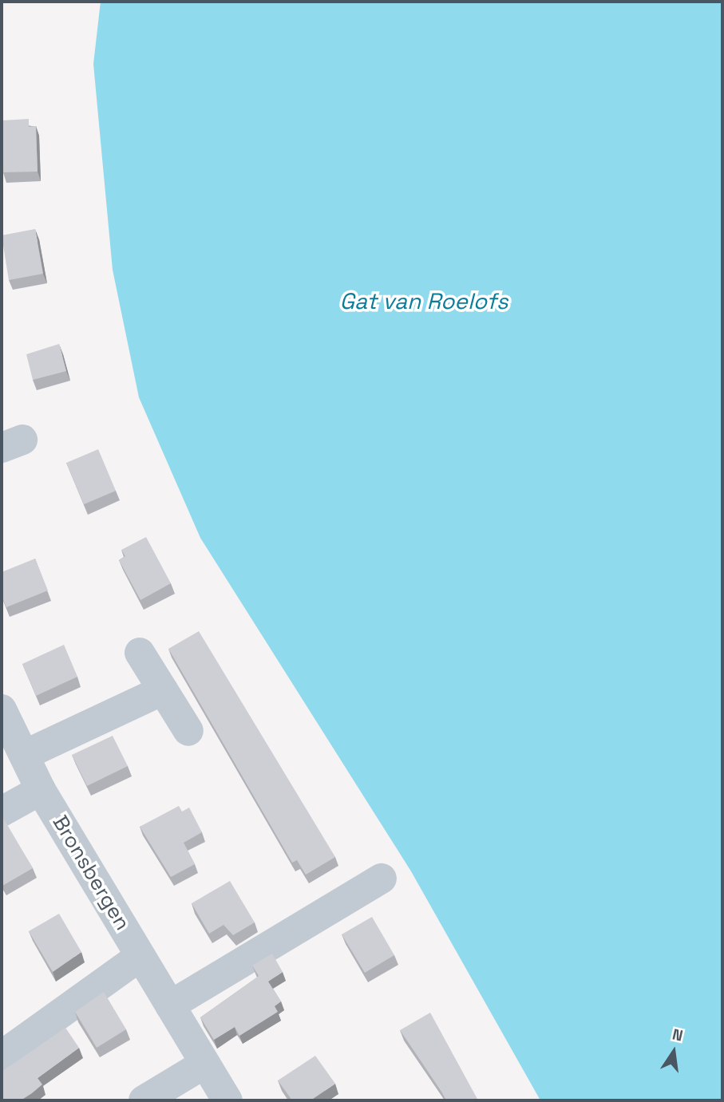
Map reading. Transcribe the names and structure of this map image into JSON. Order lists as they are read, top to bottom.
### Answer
{
  "streets": {
    "street": ["Bronsbergen"]
  },
  "water": ["Gat van Roelofs"],
  "north": "top"
}
